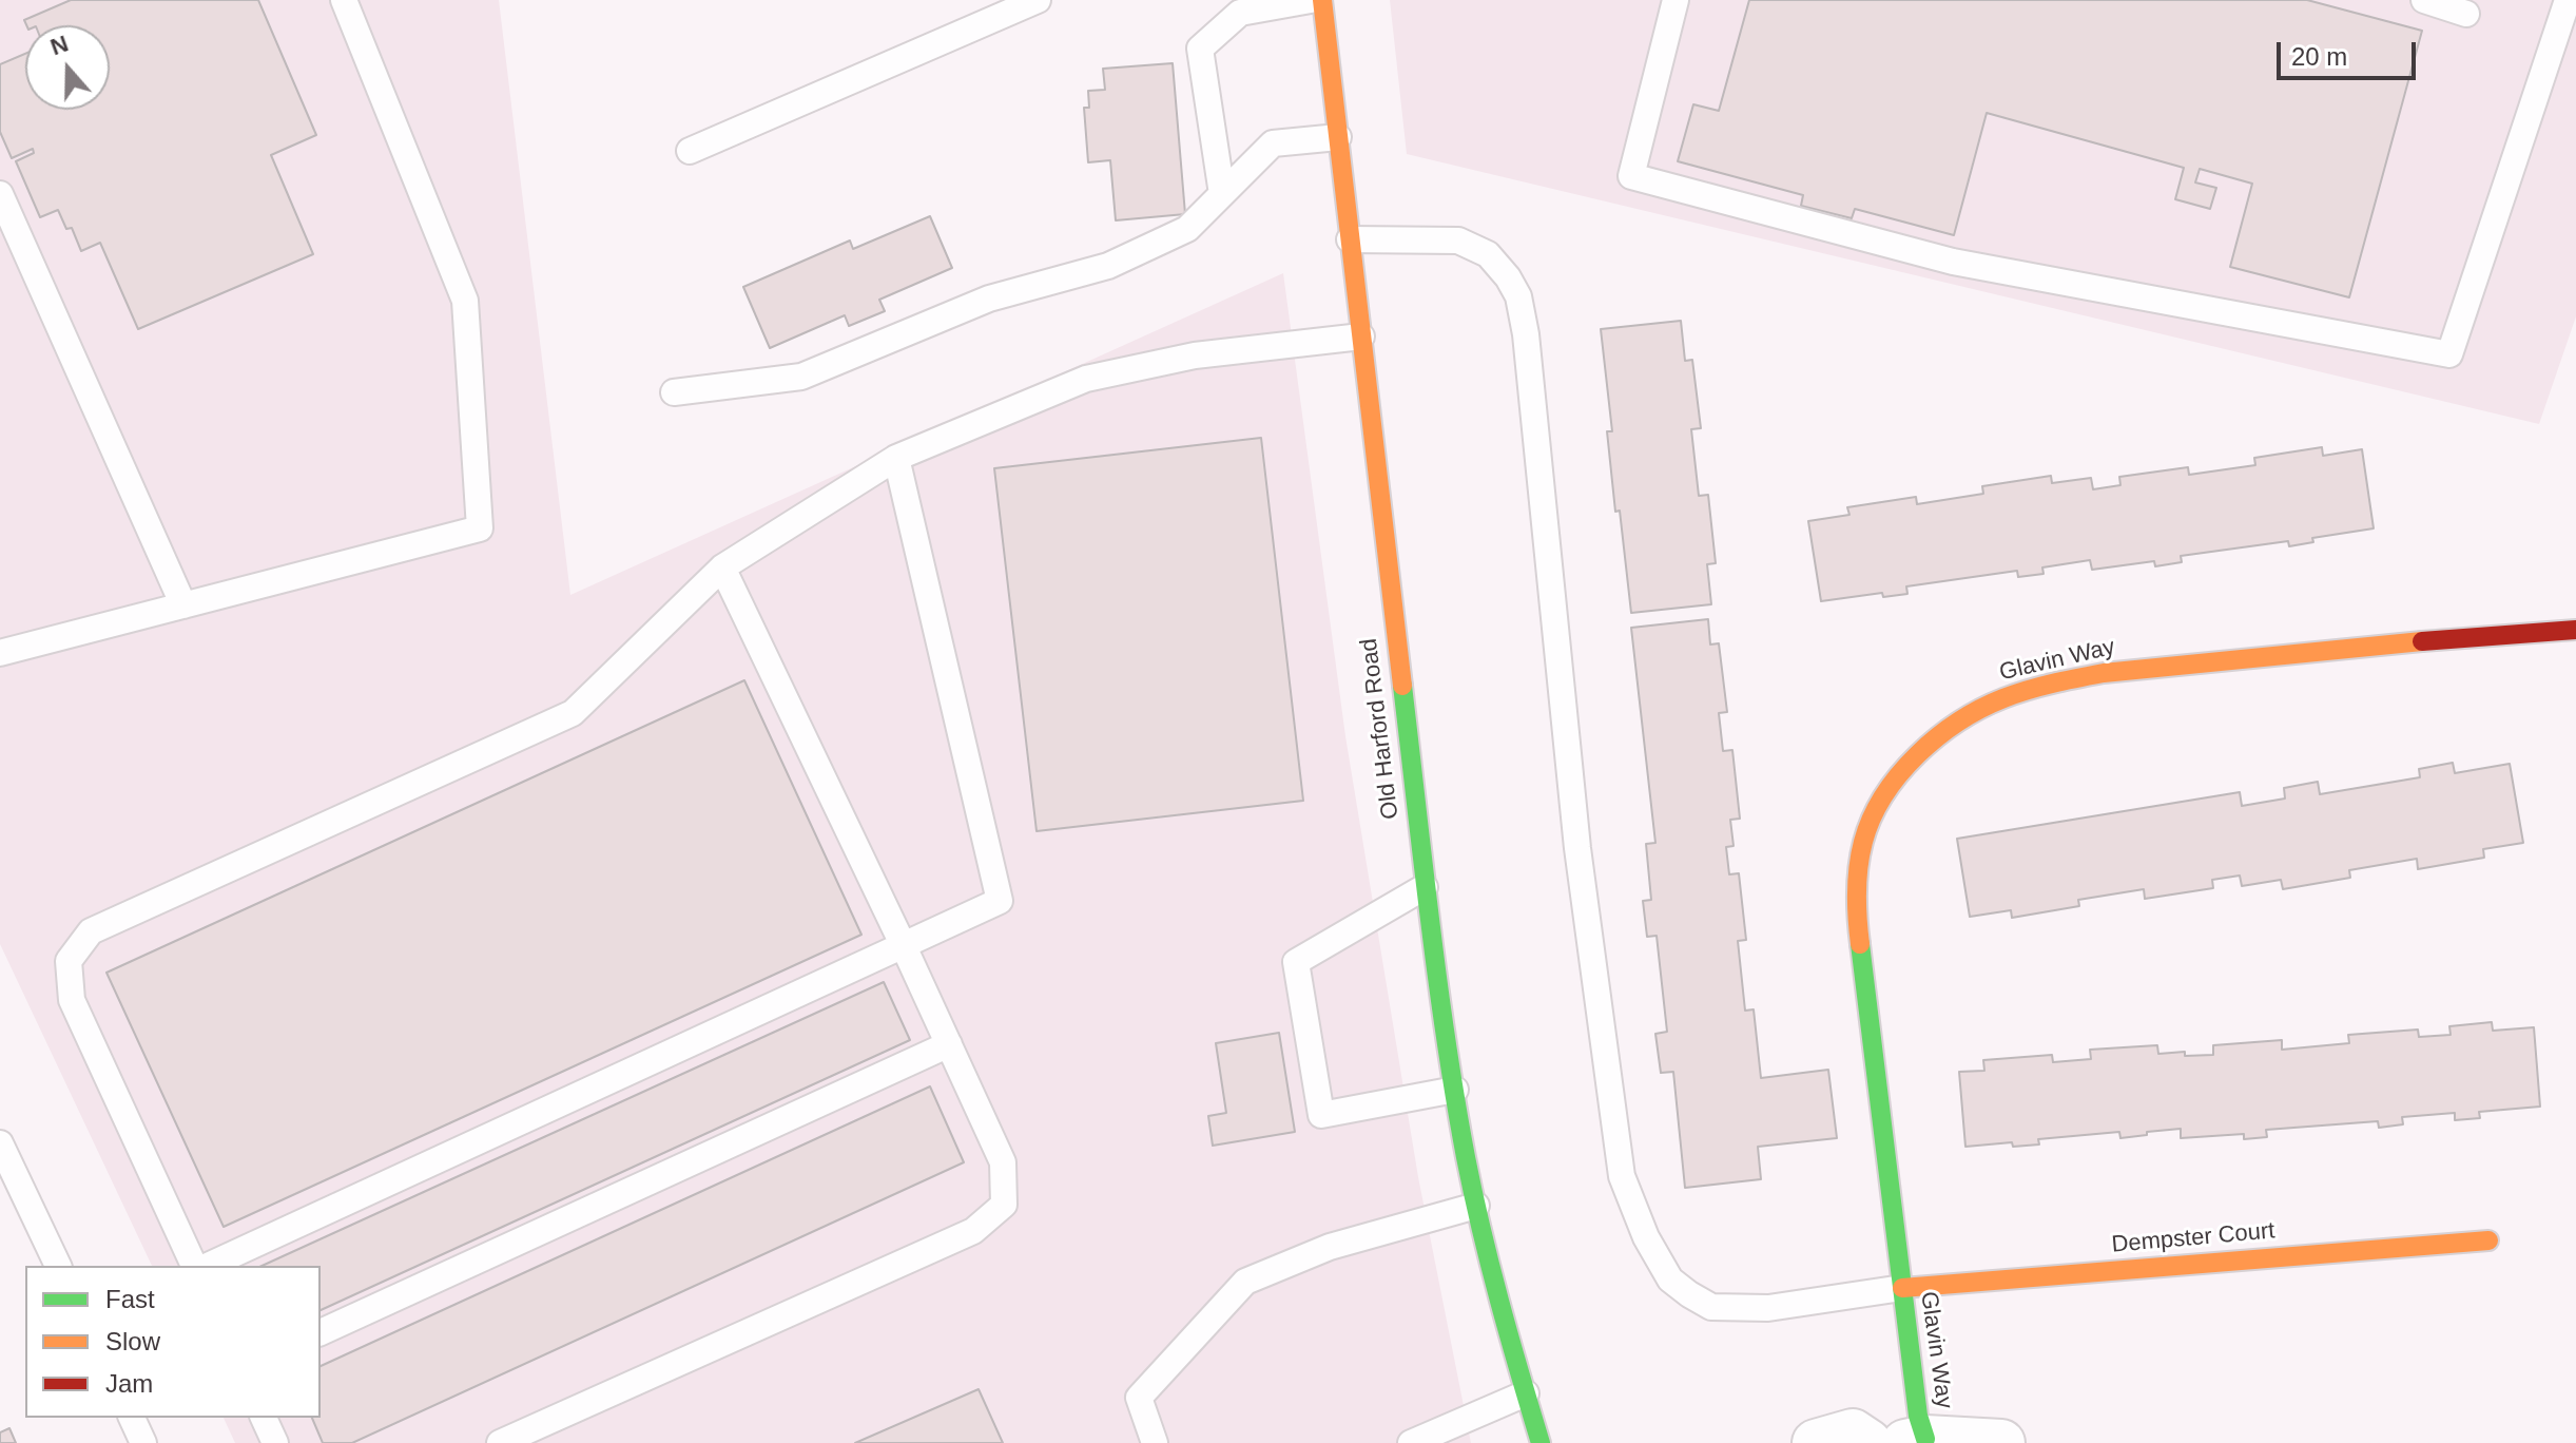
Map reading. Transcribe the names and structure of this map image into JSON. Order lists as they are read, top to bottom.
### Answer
{
  "streets": {
    "street": ["Glavin Way", "Old Harford Road", "Dempster Court"]
  },
  "crossings": [
    ["Glavin Way", "Dempster Court"]
  ],
  "legend": ["Fast", "Slow", "Jam"],
  "scale_bar": "20 m",
  "north": "top"
}
